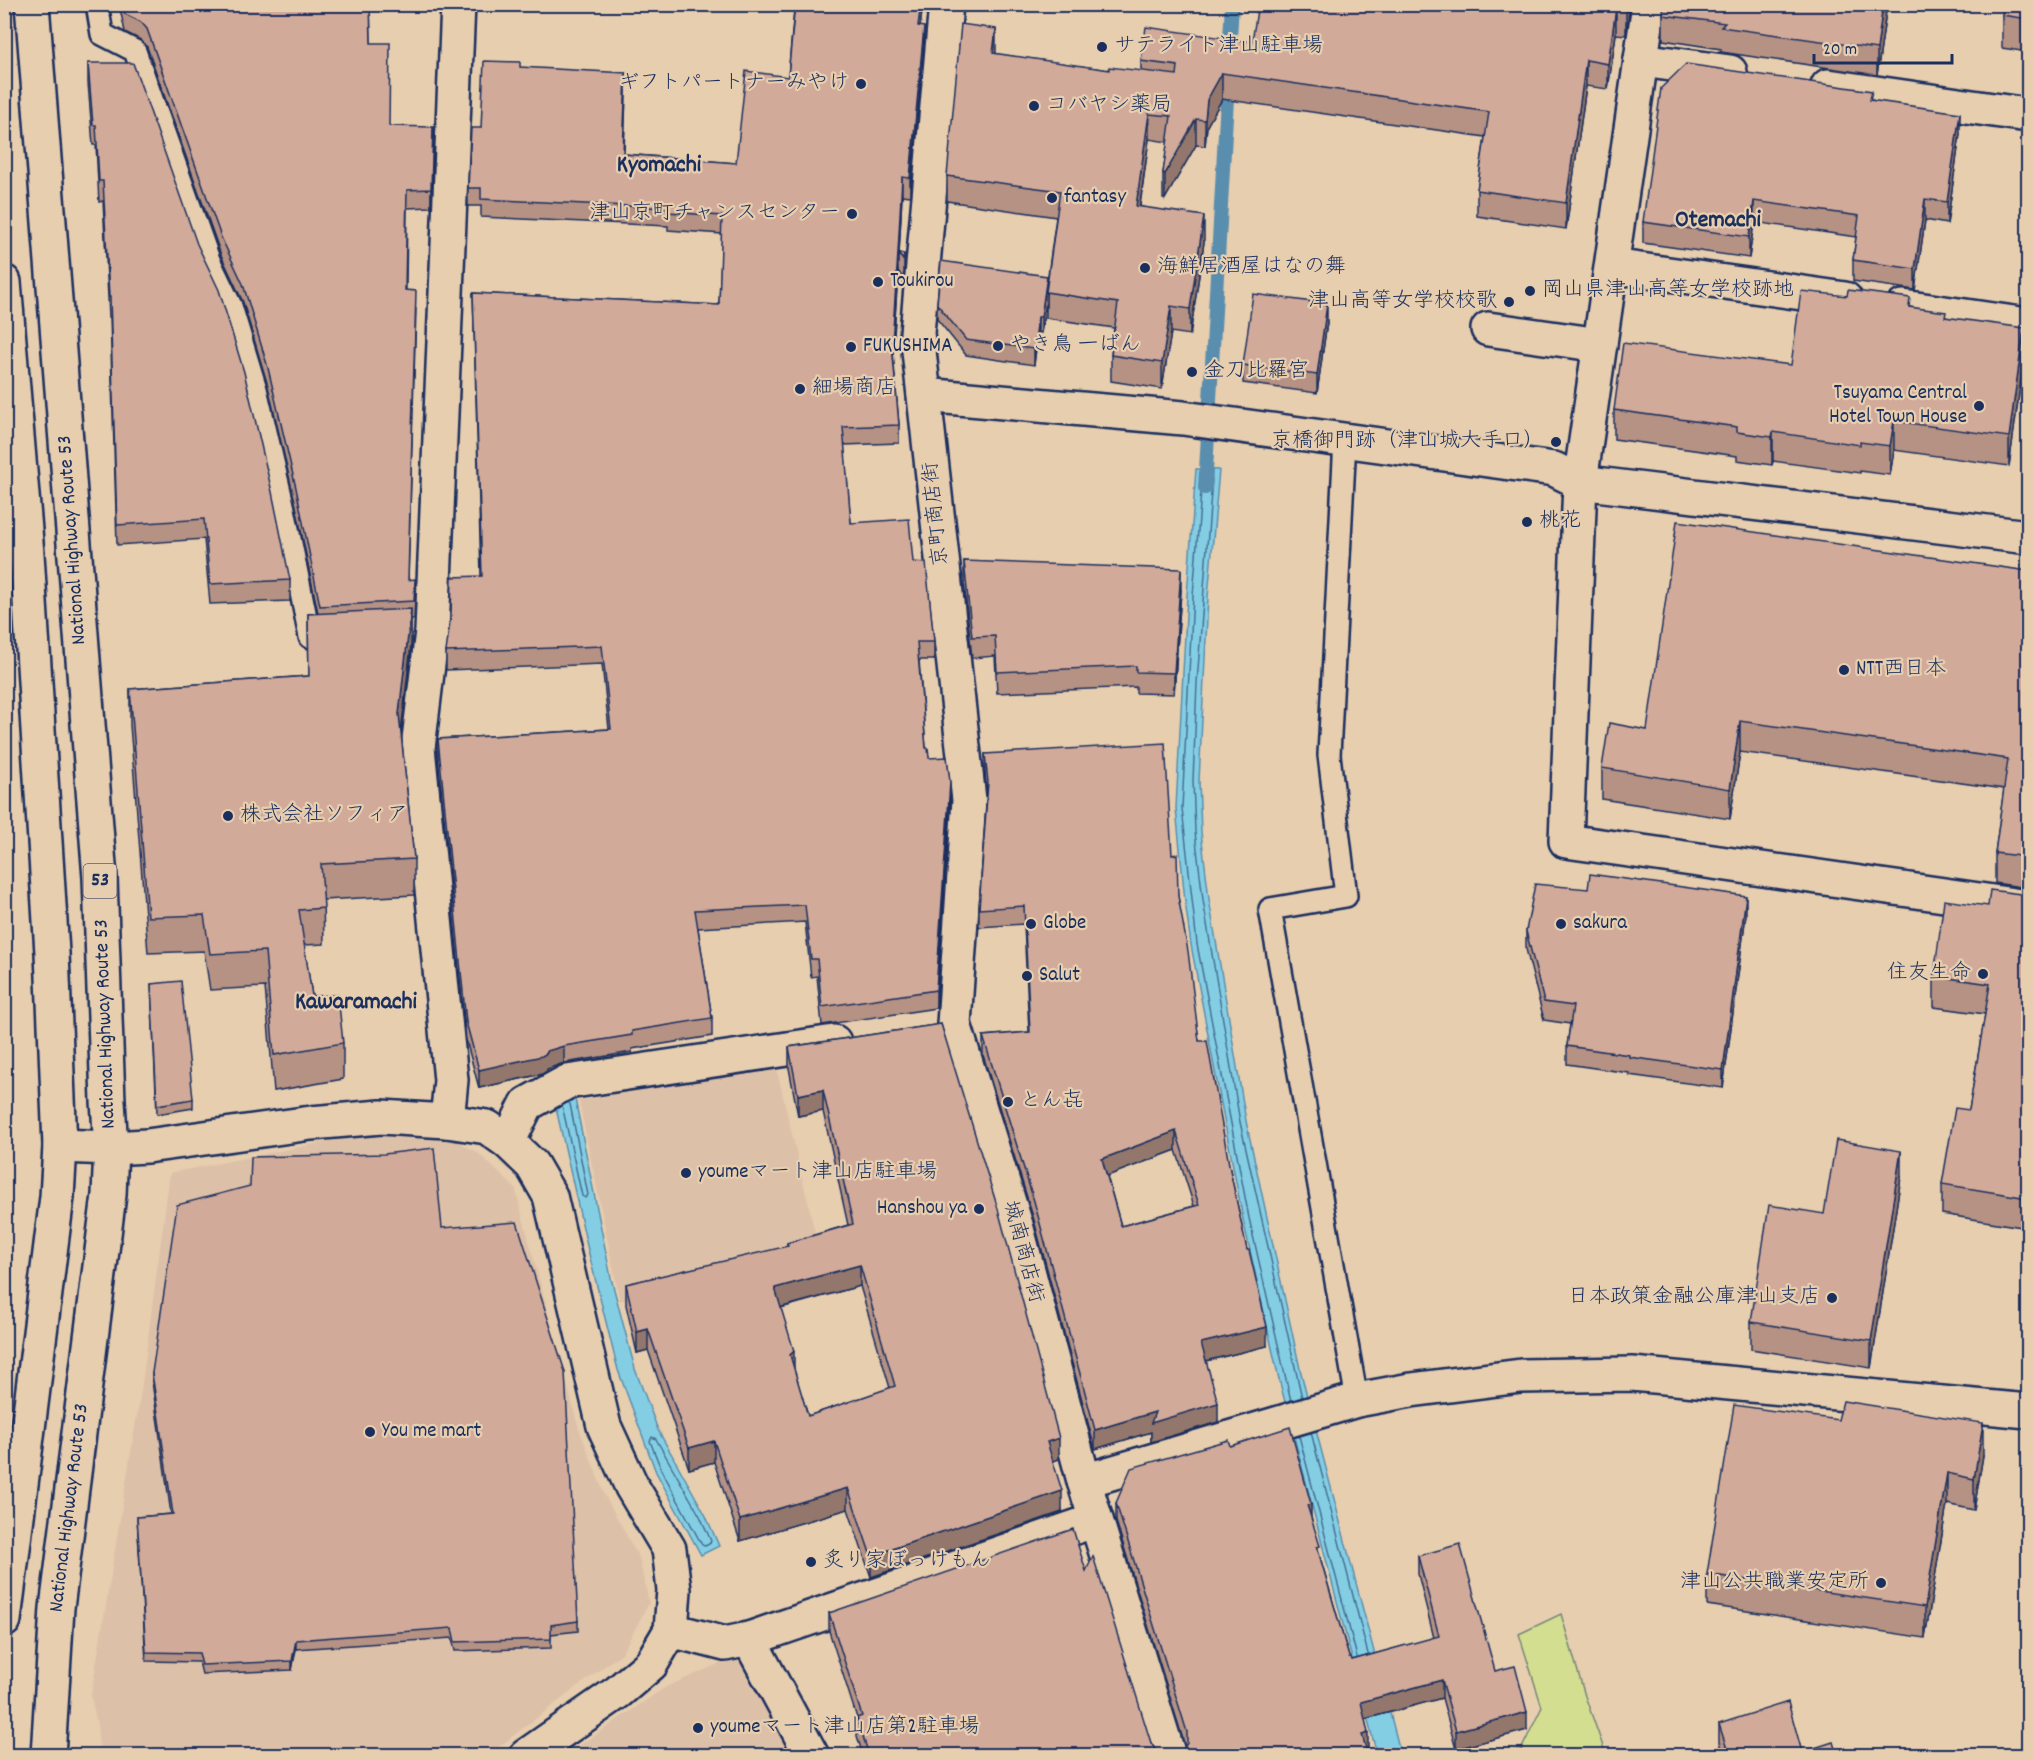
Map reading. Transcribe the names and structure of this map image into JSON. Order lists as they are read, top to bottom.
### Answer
{
  "streets": {
    "main road": [
      "京町商店街",
      "National Highway Route 53",
      "53",
      "城南商店街"
    ]
  },
  "crossings": [
    ["京町商店街", "城南商店街"]
  ],
  "districts": ["Kyomachi", "Otemachi", "Kawaramachi"],
  "places": [
    "サテライト津山駐車場",
    "ギフトパートナーみやけ",
    "コバヤシ薬局",
    "fantasy",
    "津山京町チャンスセンター",
    "海鮮居酒屋はなの舞",
    "Toukirou",
    "岡山県津山高等女学校跡地",
    "津山高等女学校校歌",
    "やき鳥 一ばん",
    "FUKUSHIMA",
    "金刀比羅宮",
    "細場商店",
    "Tsuyama Central Hotel Town House",
    "京橋御門跡（津山城大手口）",
    "桃花",
    "NTT西日本",
    "株式会社ソフィア",
    "Globe",
    "sakura",
    "住友生命",
    "Salut",
    "とん㐂",
    "youmeマート津山店駐車場",
    "Hanshou ya",
    "日本政策金融公庫津山支店",
    "You me mart",
    "炙り家ぼっけもん",
    "津山公共職業安定所",
    "youmeマート津山店第2駐車場"
  ],
  "scale_bar": "20 m"
}
